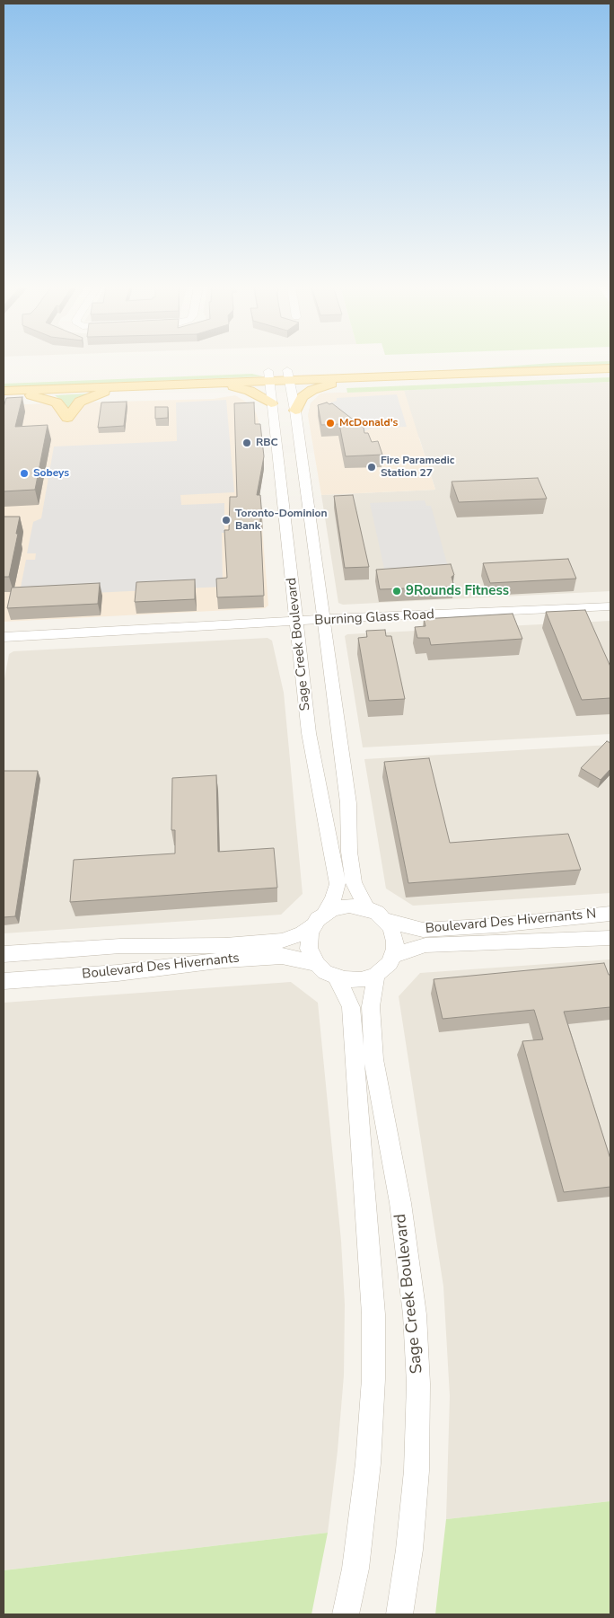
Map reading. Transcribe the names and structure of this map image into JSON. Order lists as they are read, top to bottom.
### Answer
{
  "streets": {
    "street": [
      "Burning Glass Road",
      "Sage Creek Boulevard",
      "Boulevard Des Hivernants N",
      "Boulevard Des Hivernants"
    ]
  },
  "crossings": [
    ["Burning Glass Road", "Sage Creek Boulevard"],
    ["Sage Creek Boulevard", "Boulevard Des Hivernants N"],
    ["Sage Creek Boulevard", "Boulevard Des Hivernants"],
    ["Boulevard Des Hivernants N", "Boulevard Des Hivernants"]
  ],
  "places": [
    "McDonald's",
    "RBC",
    "Fire Paramedic Station 27",
    "Sobeys",
    "Toronto-Dominion Bank",
    "9Rounds Fitness"
  ]
}
